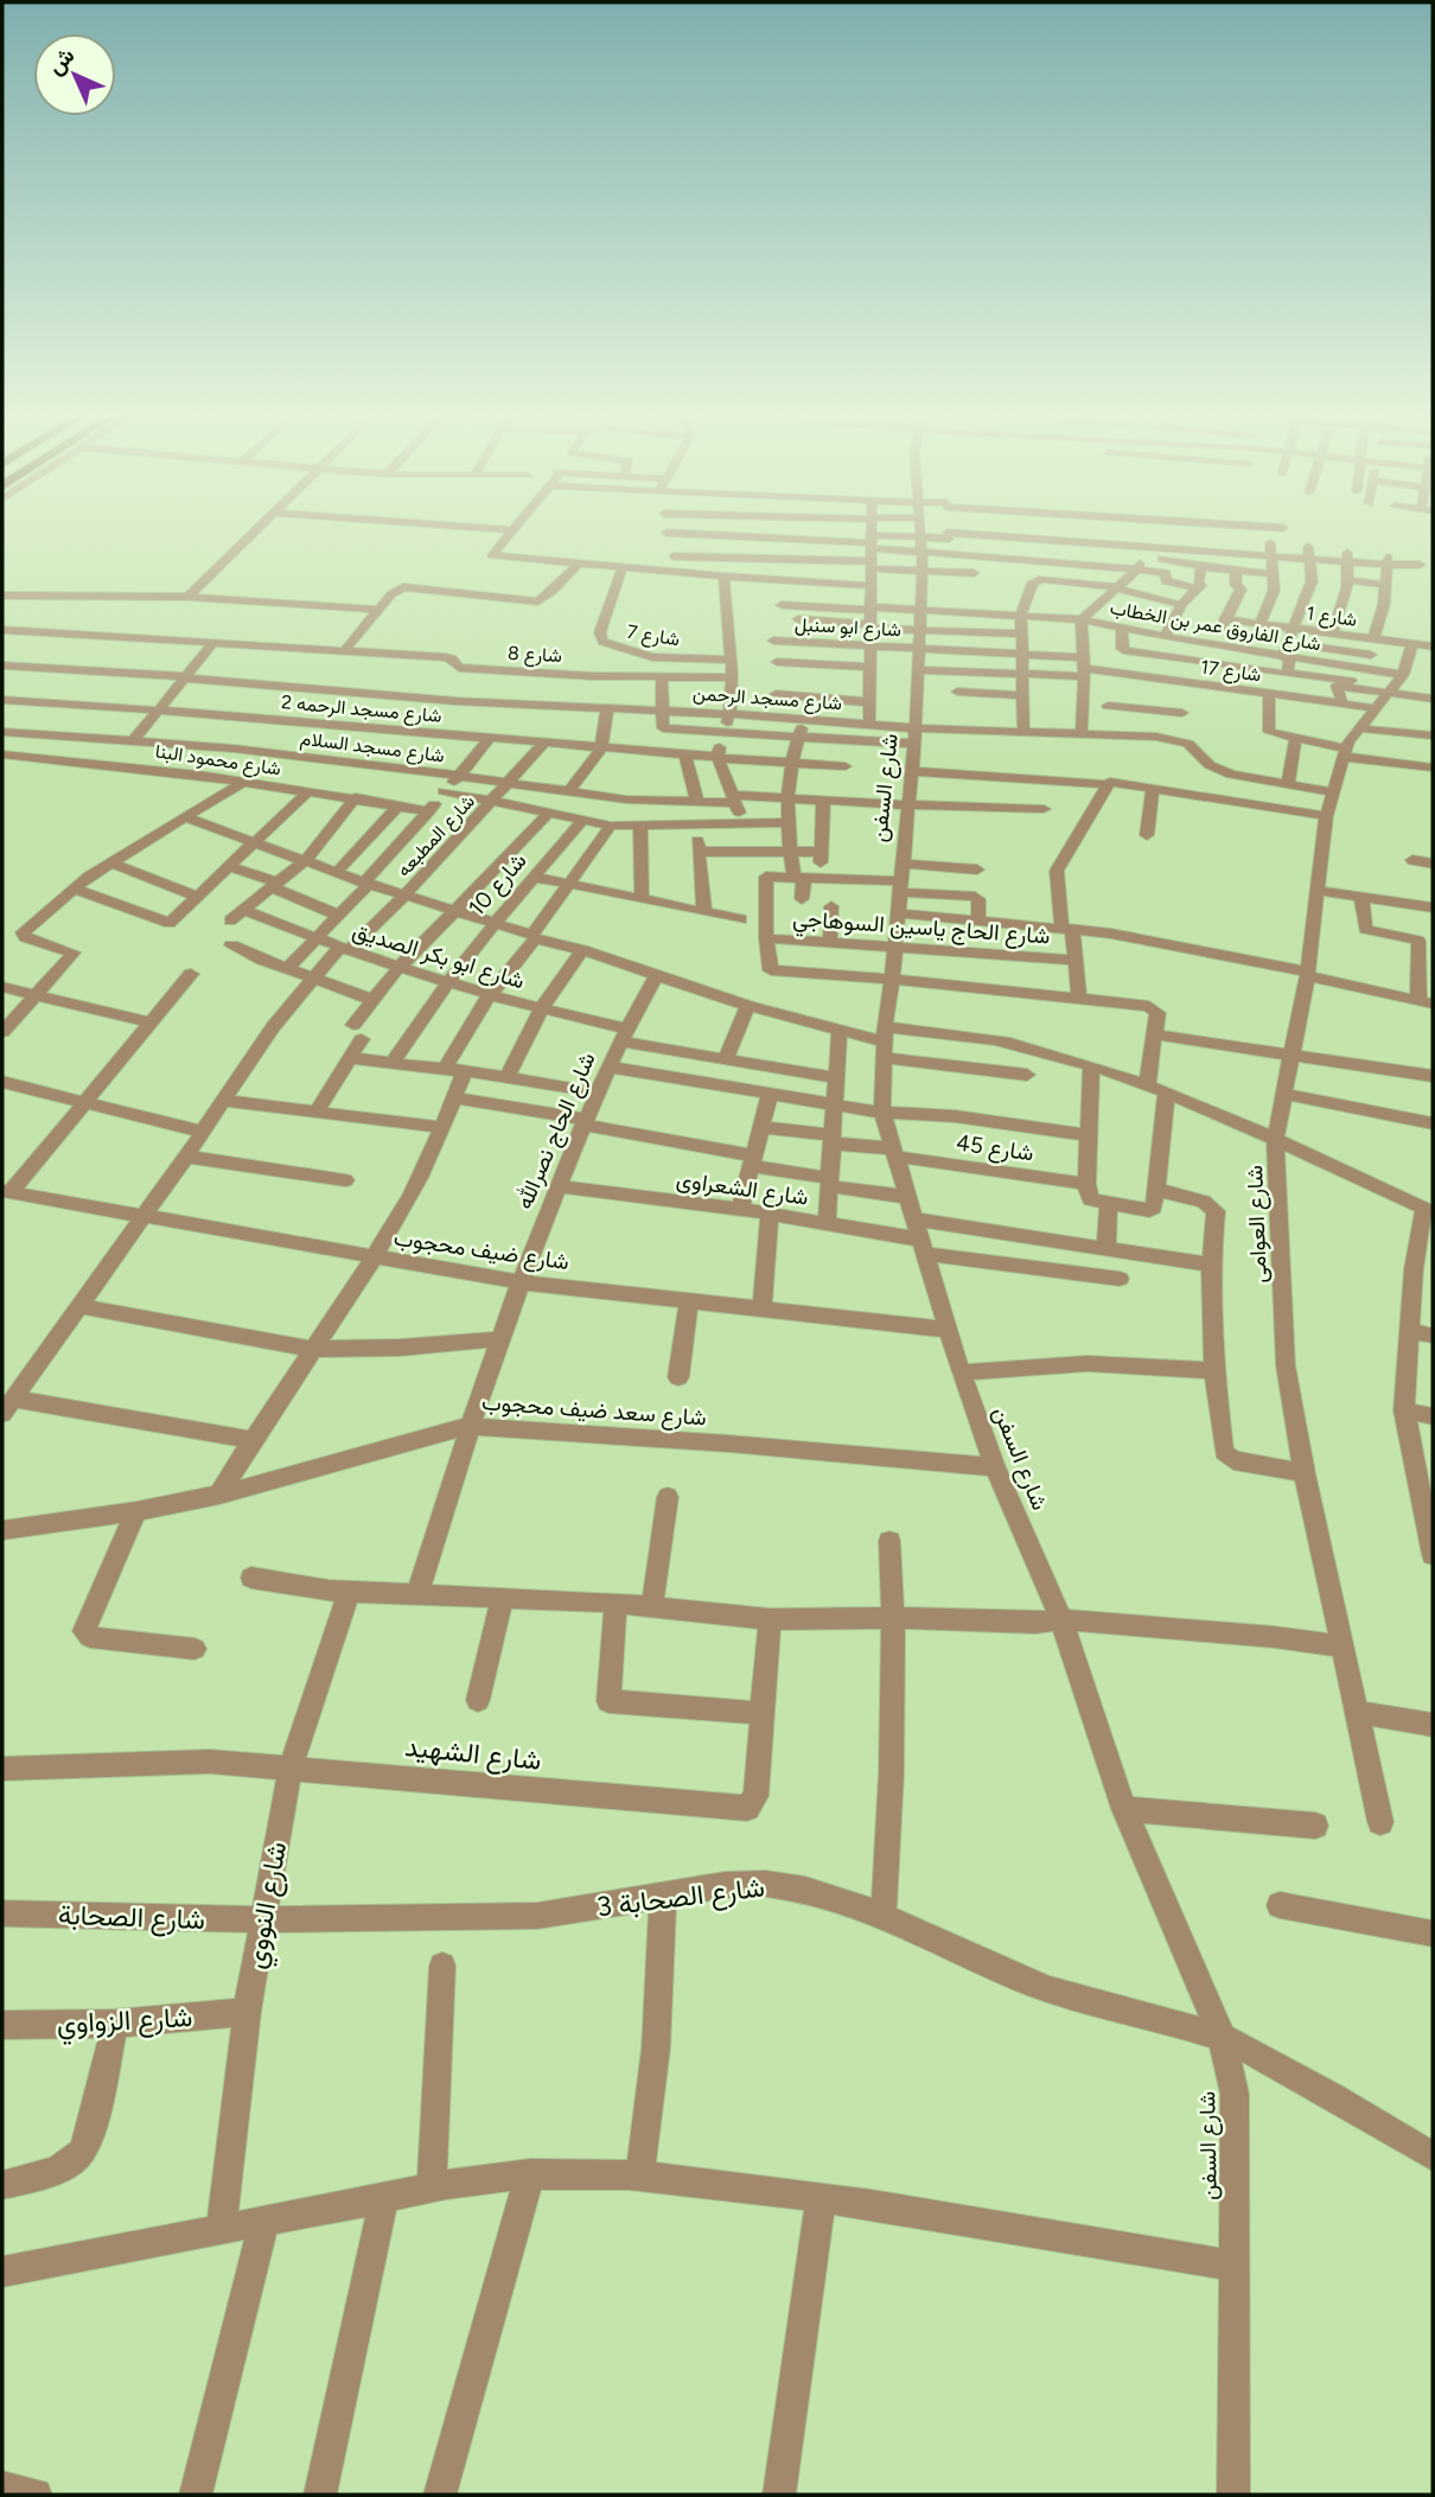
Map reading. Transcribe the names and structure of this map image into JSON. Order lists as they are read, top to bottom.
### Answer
{
  "streets": {
    "street": [
      "شارع 1",
      "شارع الفاروق عمر بن الخطاب",
      "شارع ابو سنبل",
      "شارع 7",
      "شارع 8",
      "شارع 17",
      "شارع مسجد الرحمن",
      "شارع مسجد الرحمه 2",
      "شارع مسجد السلام",
      "شارع محمود البنا",
      "شارع السفن",
      "شارع المطبعه",
      "شارع 10",
      "شارع الحاج ياسين السوهاجي",
      "شارع ابو بكر الصديق",
      "شارع الحاج نصرالله",
      "شارع 45",
      "شارع الشعراوى",
      "شارع العوامى",
      "شارع ضيف محجوب",
      "شارع سعد ضيف محجوب",
      "شارع الشهيد",
      "شارع الصحابة 3",
      "شارع النووي",
      "شارع الصحابة",
      "شارع الزواوي"
    ]
  },
  "crossings": [
    ["شارع 1", "شارع العوامى"],
    ["شارع الفاروق عمر بن الخطاب", "شارع ابو سنبل"],
    ["شارع الفاروق عمر بن الخطاب", "شارع السفن"],
    ["شارع الفاروق عمر بن الخطاب", "شارع العوامى"],
    ["شارع ابو سنبل", "شارع السفن"],
    ["شارع 17", "شارع العوامى"],
    ["شارع مسجد الرحمن", "شارع السفن"],
    ["شارع مسجد الرحمن", "شارع العوامى"],
    ["شارع مسجد الرحمه 2", "شارع المطبعه"],
    ["شارع مسجد السلام", "شارع السفن"],
    ["شارع مسجد السلام", "شارع المطبعه"],
    ["شارع السفن", "شارع الحاج ياسين السوهاجي"],
    ["شارع السفن", "شارع 45"],
    ["شارع السفن", "شارع الشعراوى"],
    ["شارع السفن", "شارع ضيف محجوب"],
    ["شارع السفن", "شارع سعد ضيف محجوب"],
    ["شارع السفن", "شارع الصحابة 3"],
    ["شارع المطبعه", "شارع ابو بكر الصديق"],
    ["شارع المطبعه", "شارع ضيف محجوب"],
    ["شارع 10", "شارع ابو بكر الصديق"],
    ["شارع ابو بكر الصديق", "شارع الحاج نصرالله"],
    ["شارع الحاج نصرالله", "شارع الشعراوى"],
    ["شارع الحاج نصرالله", "شارع ضيف محجوب"],
    ["شارع الحاج نصرالله", "شارع سعد ضيف محجوب"],
    ["شارع الشهيد", "شارع النووي"],
    ["شارع الصحابة 3", "شارع النووي"],
    ["شارع الصحابة 3", "شارع الصحابة"],
    ["شارع النووي", "شارع الصحابة"],
    ["شارع النووي", "شارع الزواوي"]
  ],
  "north": "top left"
}
